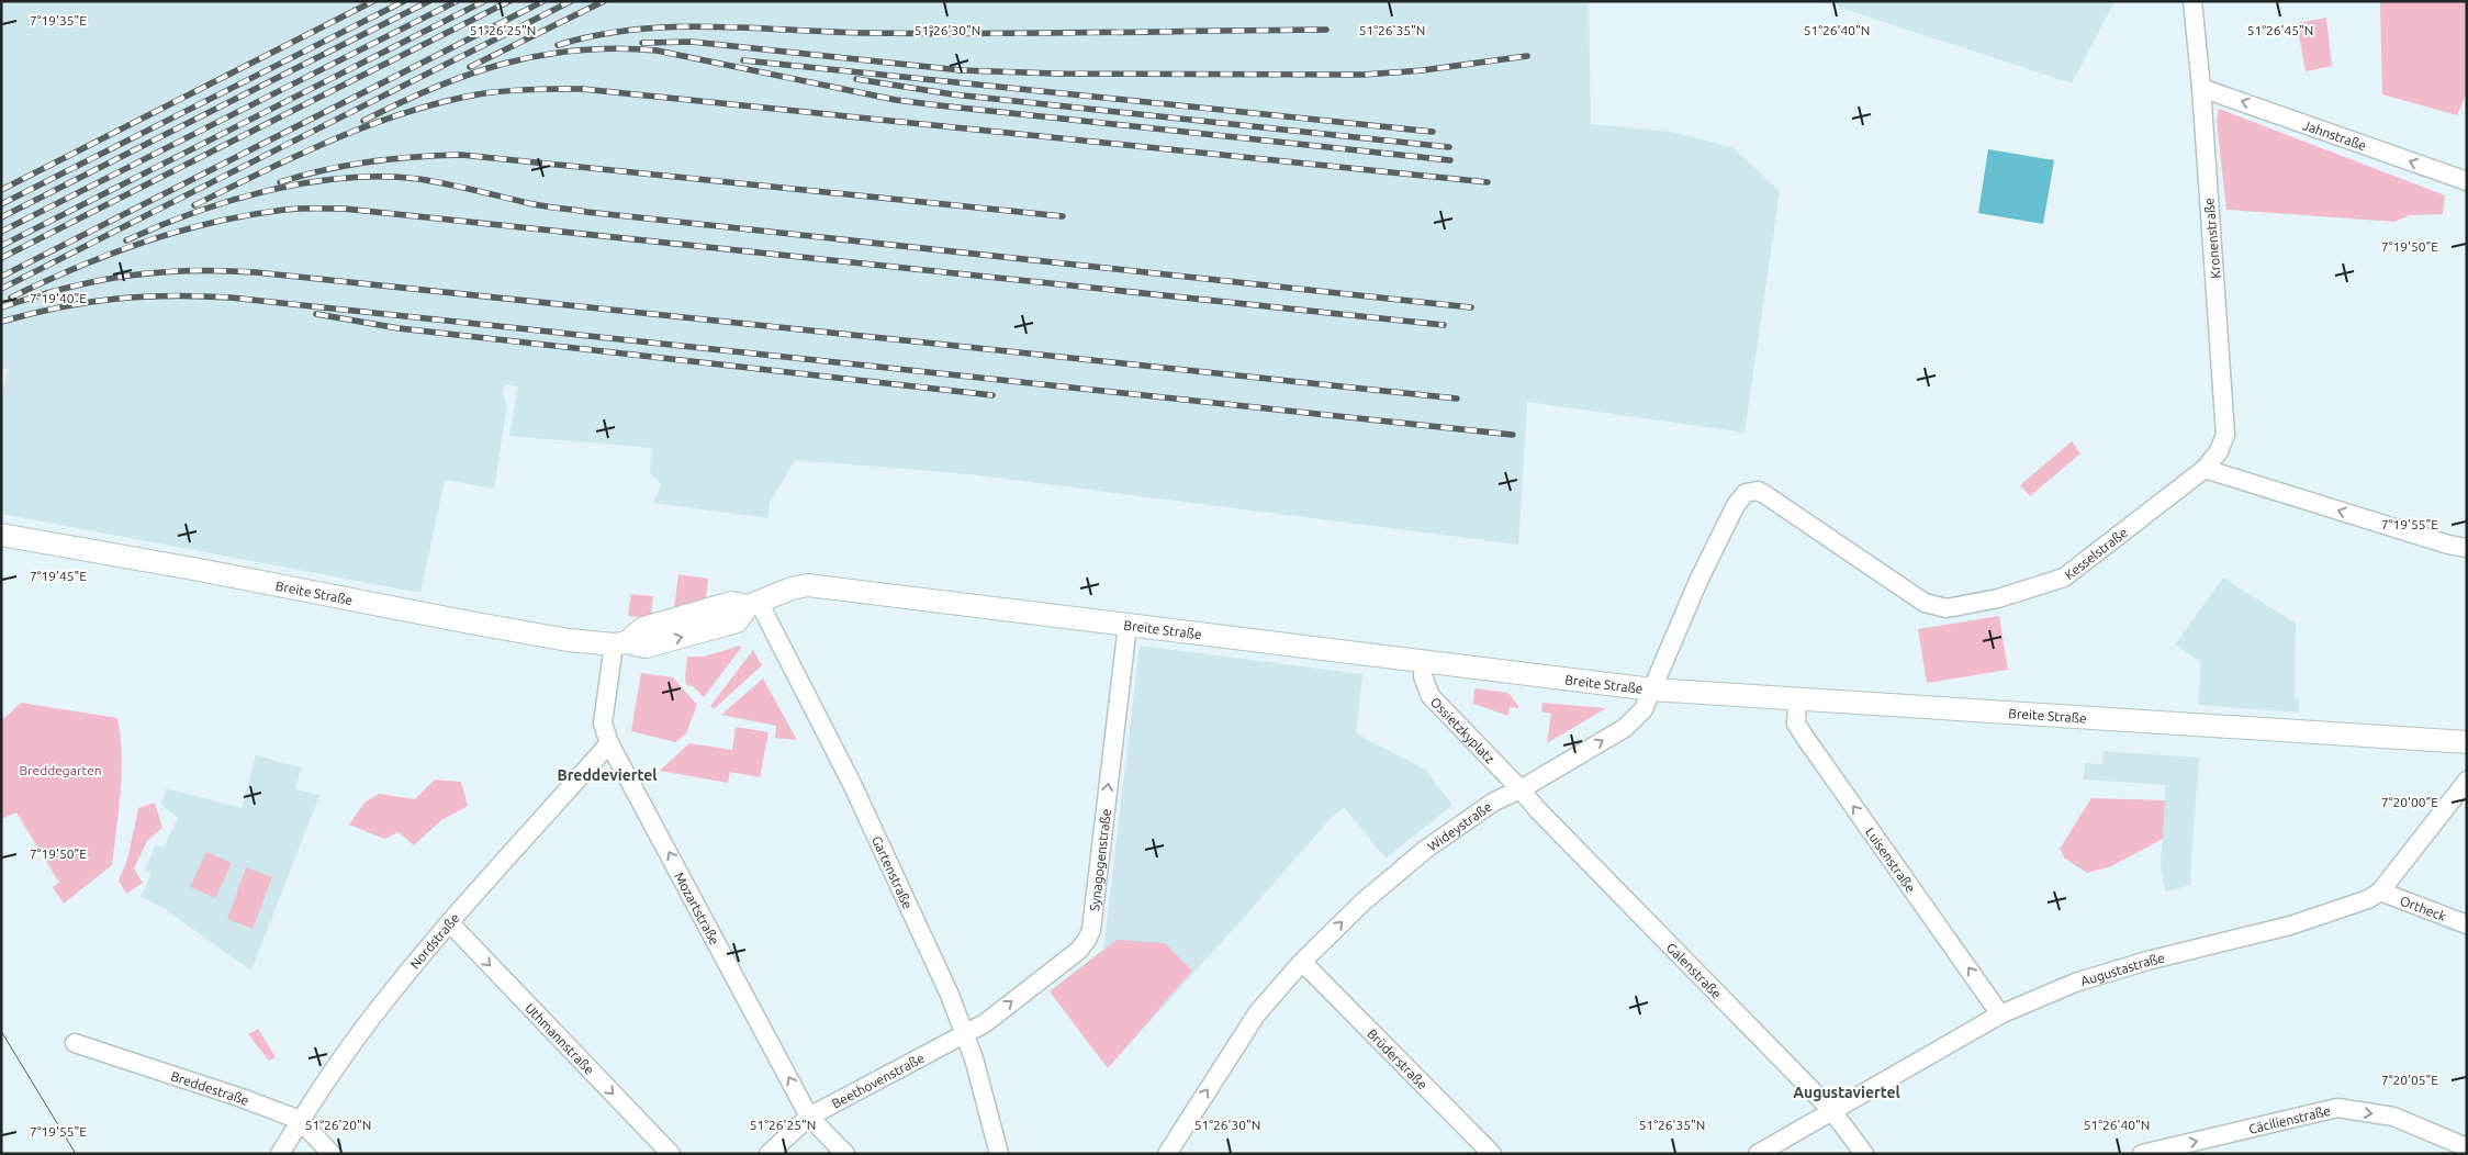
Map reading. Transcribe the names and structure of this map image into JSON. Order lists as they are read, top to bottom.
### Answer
{
  "streets": {
    "street": [
      "Jahnstraße",
      "Kronenstraße",
      "Kesselstraße",
      "Breite Straße",
      "Ossietzkyplatz",
      "Wideystraße",
      "Luisenstraße",
      "Synagogenstraße",
      "Gartenstraße",
      "Mozartstraße",
      "Ortheck",
      "Nordstraße",
      "Galenstraße",
      "Augustastraße",
      "Uthmannstraße",
      "Brüderstraße",
      "Beethovenstraße",
      "Breddestraße",
      "Cäcilienstraße"
    ]
  },
  "crossings": [
    ["Jahnstraße", "Kronenstraße"],
    ["Kronenstraße", "Kesselstraße"],
    ["Kesselstraße", "Wideystraße"],
    ["Breite Straße", "Ossietzkyplatz"],
    ["Breite Straße", "Wideystraße"],
    ["Breite Straße", "Luisenstraße"],
    ["Breite Straße", "Synagogenstraße"],
    ["Breite Straße", "Gartenstraße"],
    ["Breite Straße", "Mozartstraße"],
    ["Ossietzkyplatz", "Wideystraße"],
    ["Ossietzkyplatz", "Galenstraße"],
    ["Wideystraße", "Galenstraße"],
    ["Wideystraße", "Brüderstraße"],
    ["Luisenstraße", "Augustastraße"],
    ["Synagogenstraße", "Gartenstraße"],
    ["Synagogenstraße", "Beethovenstraße"],
    ["Gartenstraße", "Beethovenstraße"],
    ["Mozartstraße", "Nordstraße"],
    ["Mozartstraße", "Beethovenstraße"],
    ["Ortheck", "Augustastraße"],
    ["Nordstraße", "Uthmannstraße"],
    ["Nordstraße", "Breddestraße"],
    ["Galenstraße", "Augustastraße"]
  ],
  "one_way": [
    "Jahnstraße",
    "Wideystraße",
    "Luisenstraße",
    "Synagogenstraße",
    "Mozartstraße",
    "Uthmannstraße",
    "Cäcilienstraße"
  ],
  "districts": ["Breddeviertel", "Augustaviertel"],
  "parks": ["Breddegarten"],
  "coordinates": [
    "7°19'35\"E",
    "51°26'25\"N",
    "51°26'30\"N",
    "51°26'35\"N",
    "51°26'40\"N",
    "51°26'45\"N",
    "7°19'50\"E",
    "7°19'40\"E",
    "7°19'55\"E",
    "7°19'45\"E",
    "7°20'00\"E",
    "7°20'05\"E",
    "51°26'20\"N"
  ]
}
